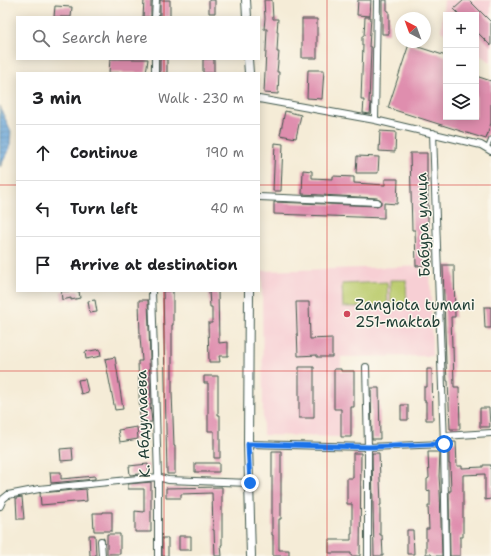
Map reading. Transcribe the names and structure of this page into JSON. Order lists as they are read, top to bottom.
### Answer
{
  "streets": {
    "street": ["Бабура улица", "К. Абдуллаева"]
  },
  "places": ["Zangiota tumani 251-maktab"],
  "north": "top left",
  "page": {
    "map_buttons": ["+", "−"],
    "search": "Search here",
    "heading": ["3 min", "Walk · 230 m"],
    "list": [
      ["Continue", "190 m"],
      ["Turn left", "40 m"],
      "Arrive at destination"
    ]
  }
}
